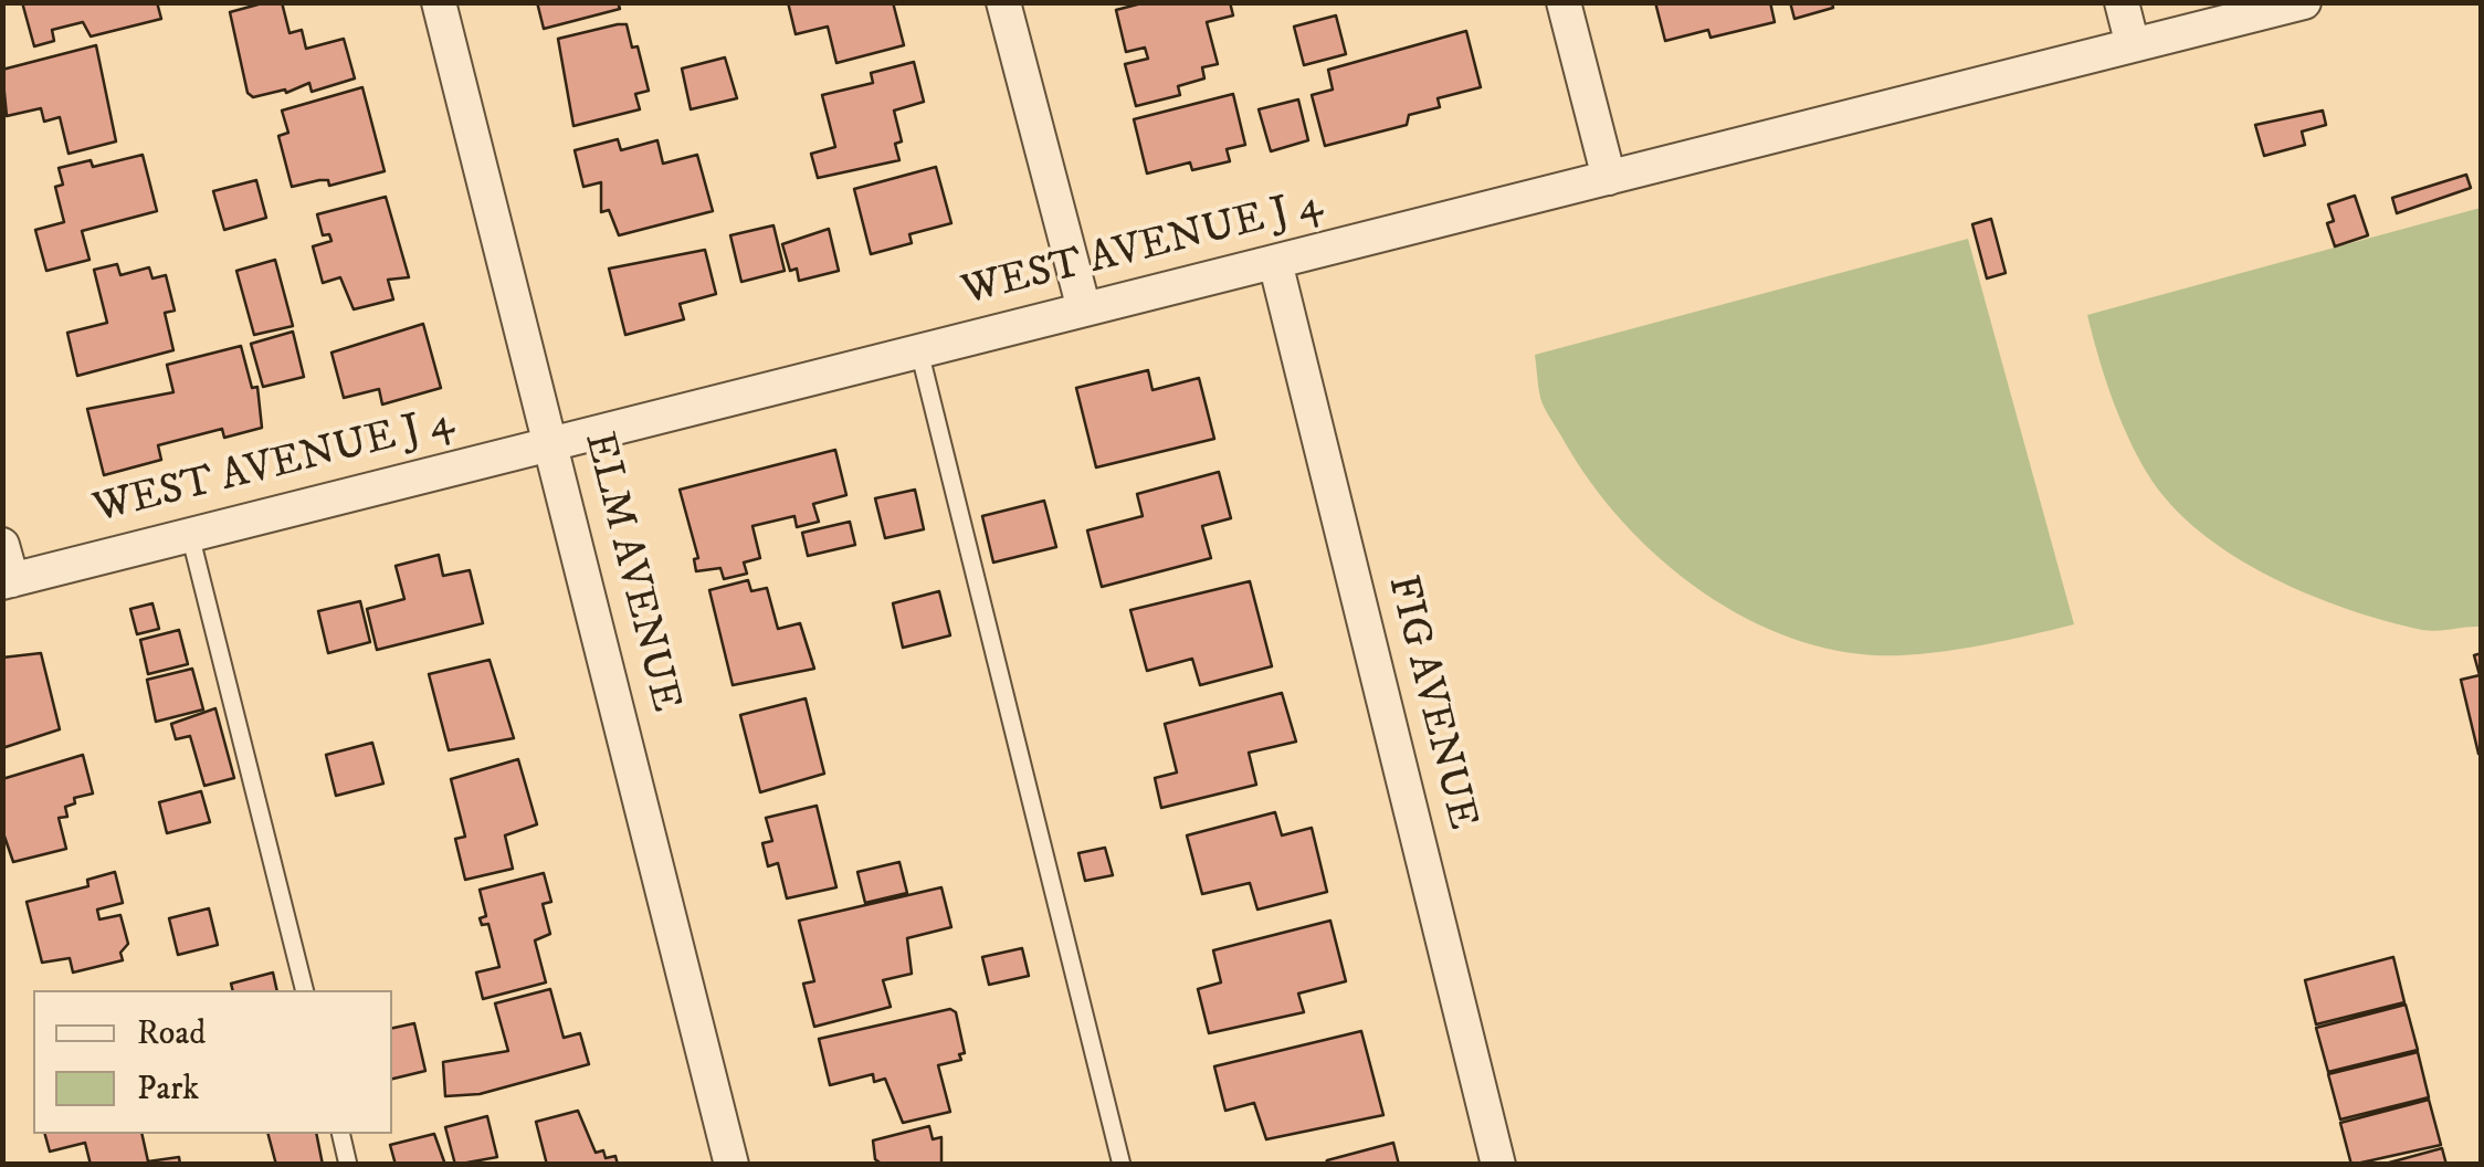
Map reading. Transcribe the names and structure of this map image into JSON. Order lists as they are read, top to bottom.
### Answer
{
  "streets": {
    "street": ["WEST AVENUE J 4", "ELM AVENUE", "FIG AVENUE"]
  },
  "crossings": [
    ["WEST AVENUE J 4", "ELM AVENUE"],
    ["WEST AVENUE J 4", "FIG AVENUE"]
  ],
  "legend": ["Road", "Park"]
}
